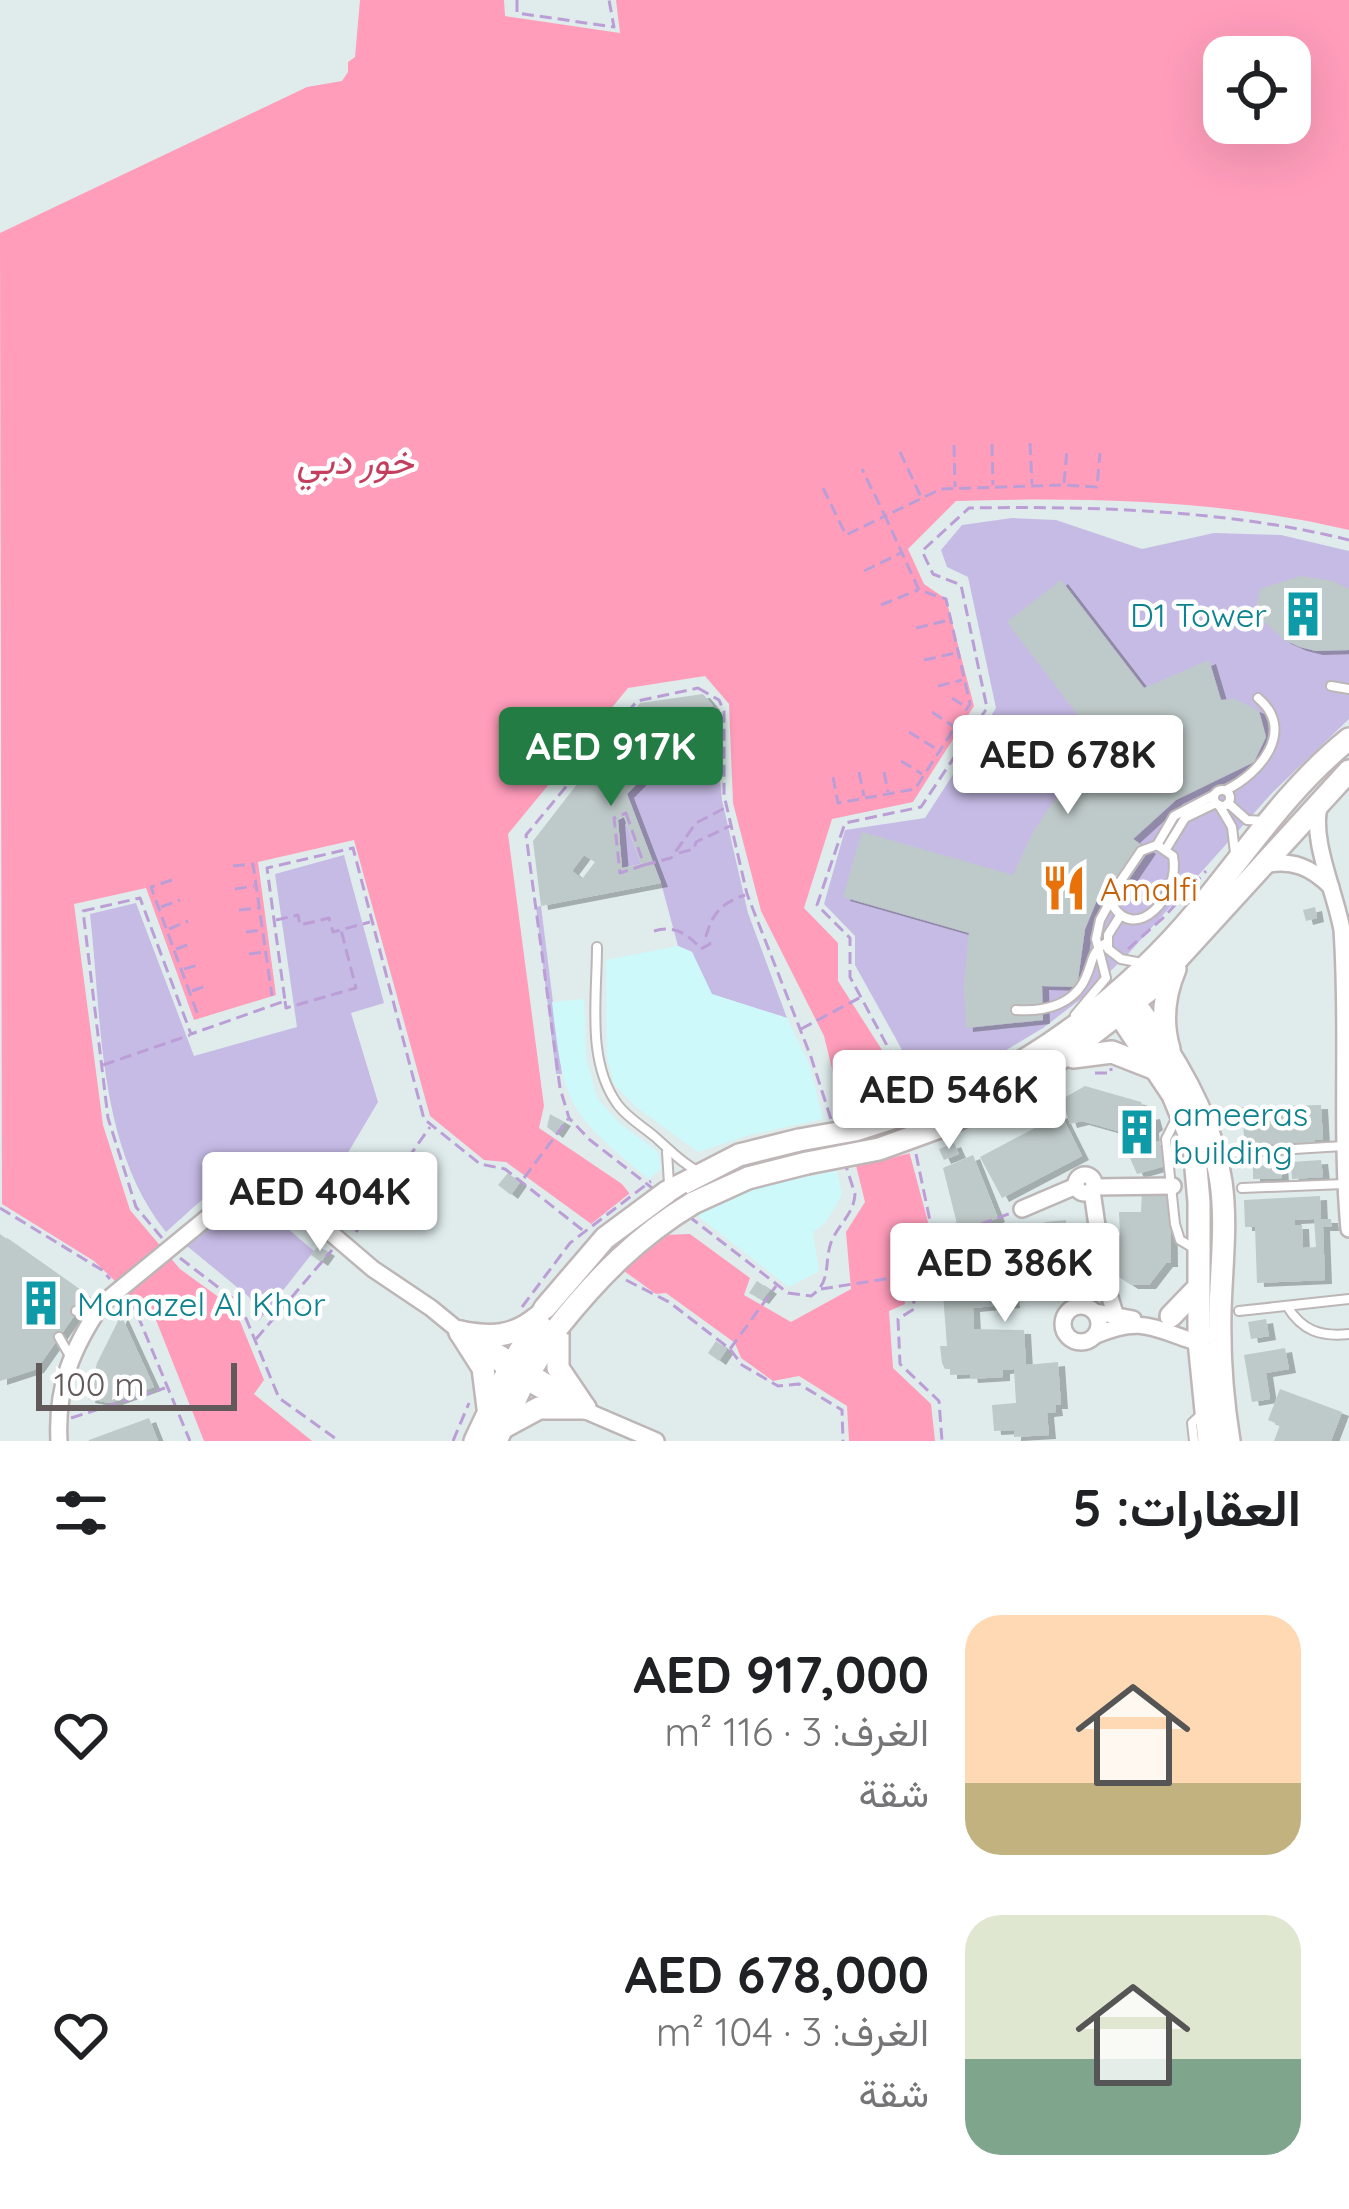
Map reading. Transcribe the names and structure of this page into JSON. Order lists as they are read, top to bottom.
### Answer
{
  "water": ["خور دبي"],
  "places": {
    "building": ["D1 Tower", "ameeras building", "Manazel Al Khor"],
    "restaurant": ["Amalfi"]
  },
  "scale_bar": "100 m",
  "page": {
    "price": [
      "AED 917K",
      "AED 678K",
      "AED 546K",
      "AED 404K",
      "AED 386K"
    ],
    "scale": "100 m",
    "heading": "العقارات: 5",
    "list": [
      {
        "name": "AED 917,000",
        "note": "الغرف: 3 · 116 m² · شقة"
      },
      {
        "name": "AED 678,000",
        "note": "الغرف: 3 · 104 m² · شقة"
      }
    ]
  }
}
